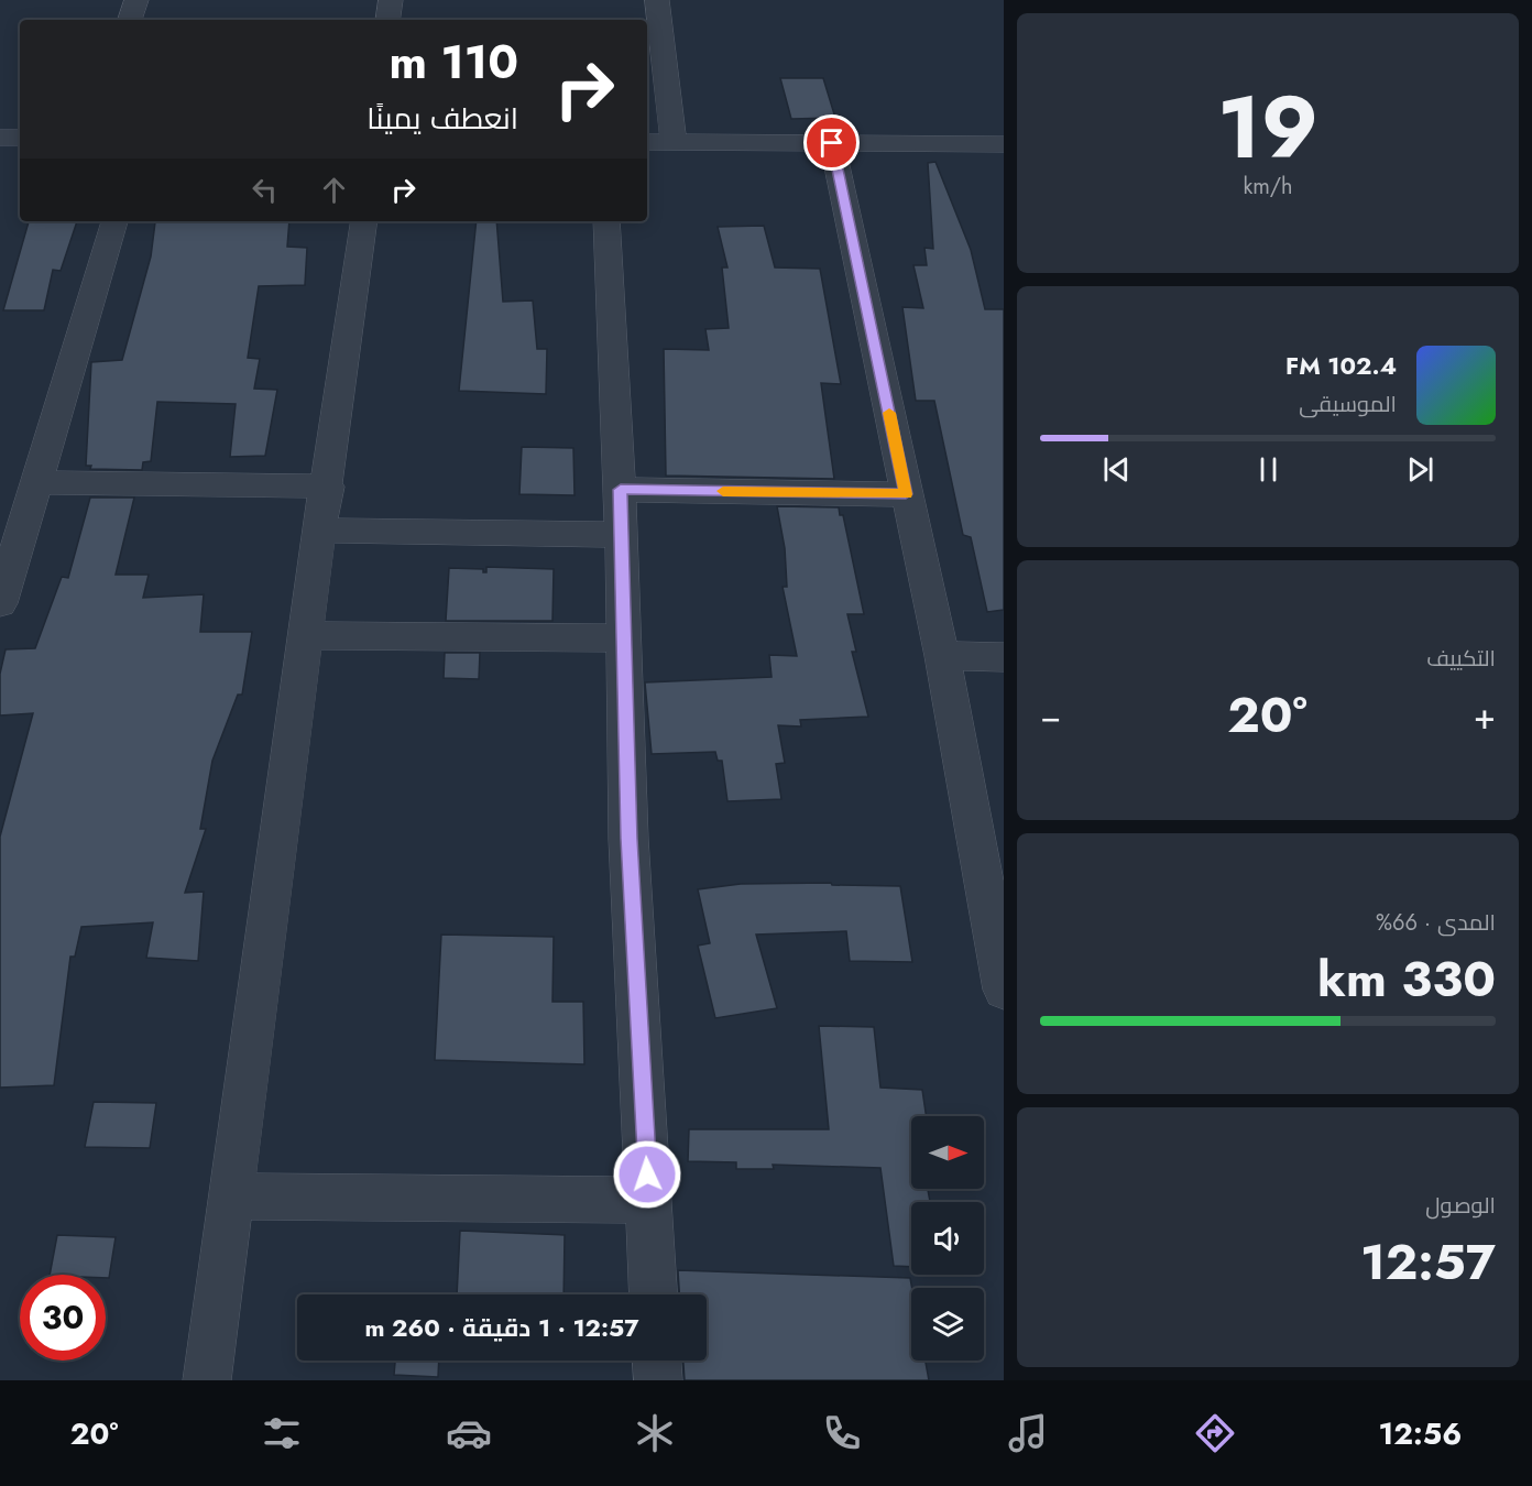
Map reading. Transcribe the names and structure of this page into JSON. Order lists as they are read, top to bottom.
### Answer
{
  "north": "right",
  "page": {
    "tile": [
      ["19", "km/h"],
      "التكييف",
      ["المدى · 66%", "330 km"],
      ["الوصول", "12:57"]
    ],
    "turn": ["110 m", "انعطف يمينًا"],
    "song": ["102.4 FM", "الموسيقى"],
    "heat": ["−", "20°", "+"],
    "limit": "30",
    "trip": "12:57 · 1 دقيقة · 260 m",
    "tabs": ["12:56", "20°"]
  }
}
